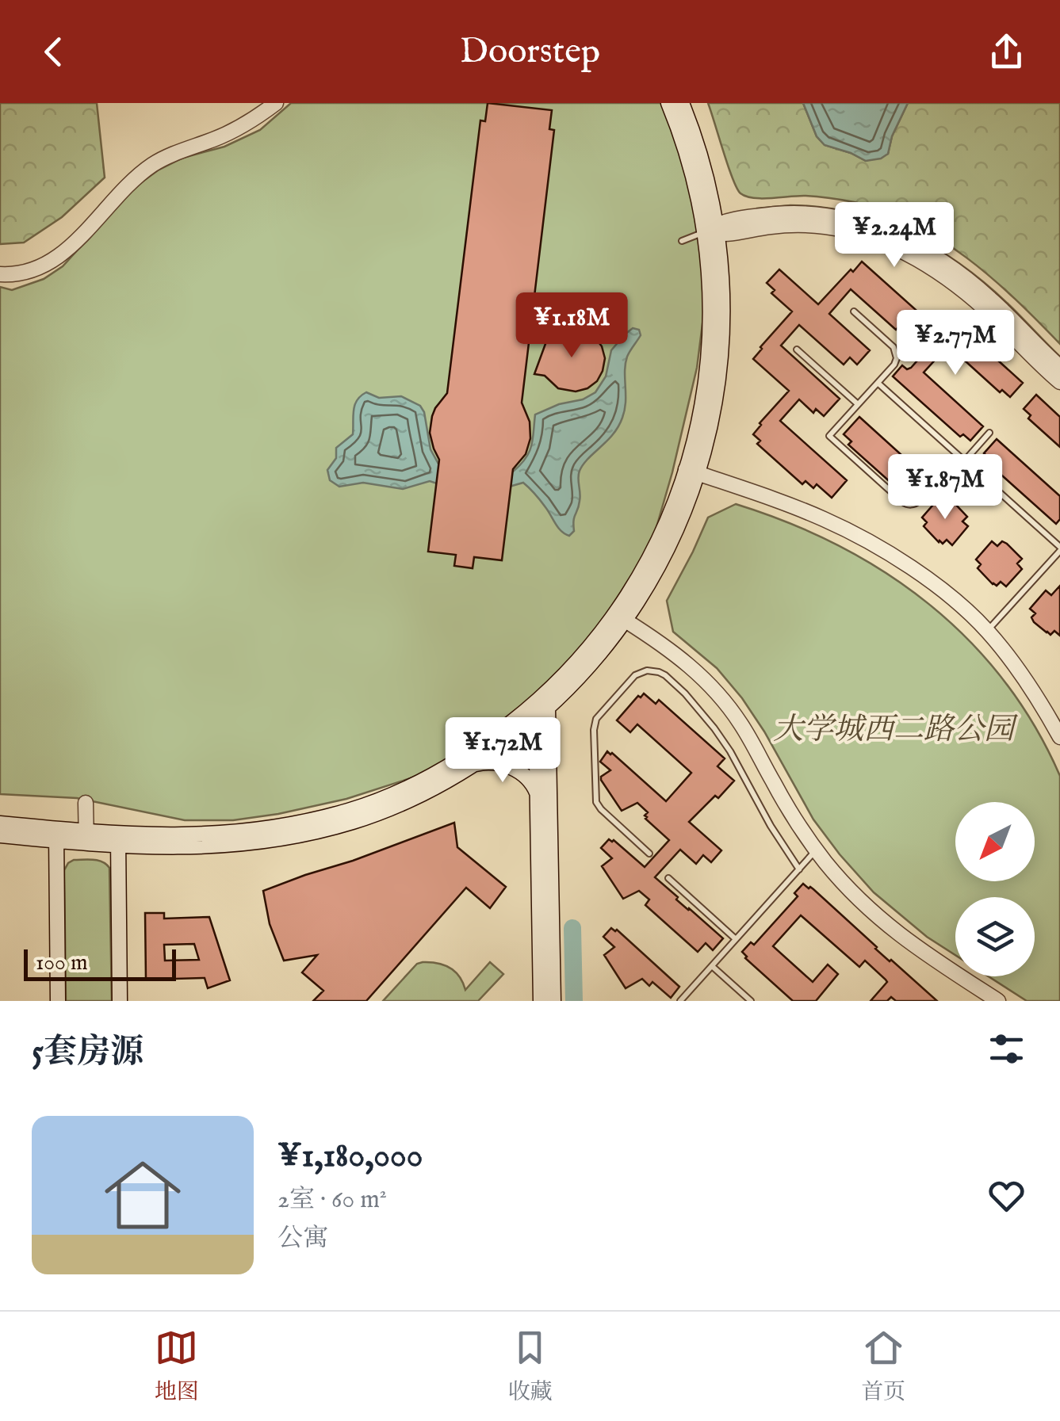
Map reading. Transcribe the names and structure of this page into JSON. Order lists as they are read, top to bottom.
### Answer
{
  "parks": ["大学城西二路公园"],
  "scale_bar": "100 m",
  "north": "bottom left",
  "page": {
    "header": "Doorstep",
    "price": [
      "¥2.24M",
      "¥1.18M",
      "¥2.77M",
      "¥1.87M",
      "¥1.72M"
    ],
    "scale": "100 m",
    "heading": "5套房源",
    "list": [
      {
        "name": "¥1,180,000",
        "note": "2室 · 60 m² · 公寓"
      }
    ],
    "tabs": ["地图", "收藏", "首页"]
  }
}
